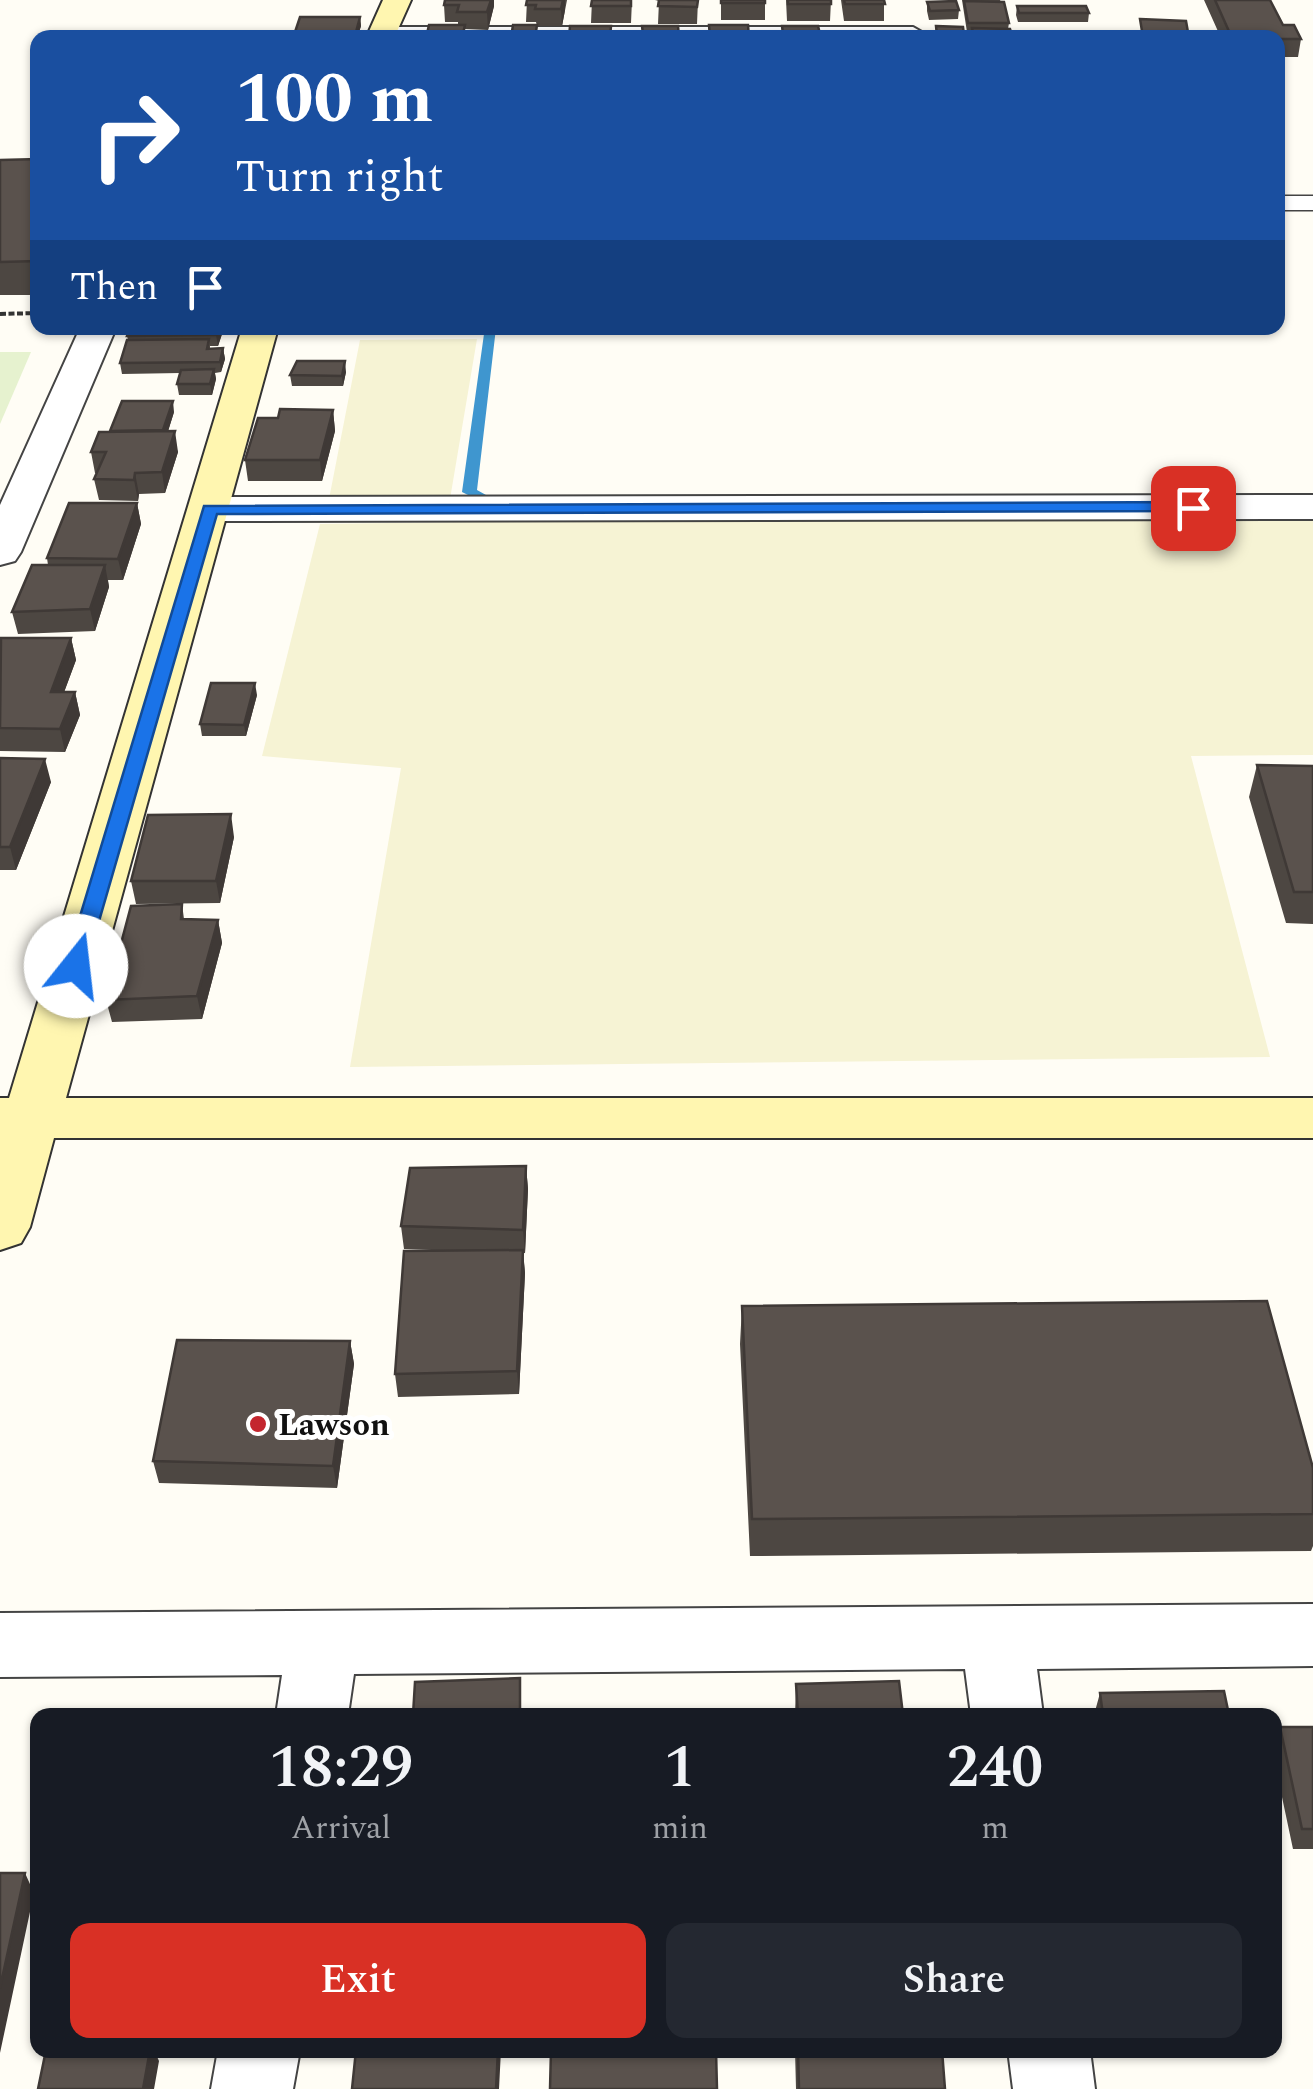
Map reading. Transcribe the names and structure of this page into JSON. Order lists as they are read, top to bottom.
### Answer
{
  "places": ["Lawson"],
  "page": {
    "turn": ["100 m", "Turn right"],
    "then": "Then",
    "eta": [
      "18:29",
      "Arrival",
      "1",
      "min",
      "240",
      "m"
    ],
    "buttons": ["Exit", "Share"]
  }
}
